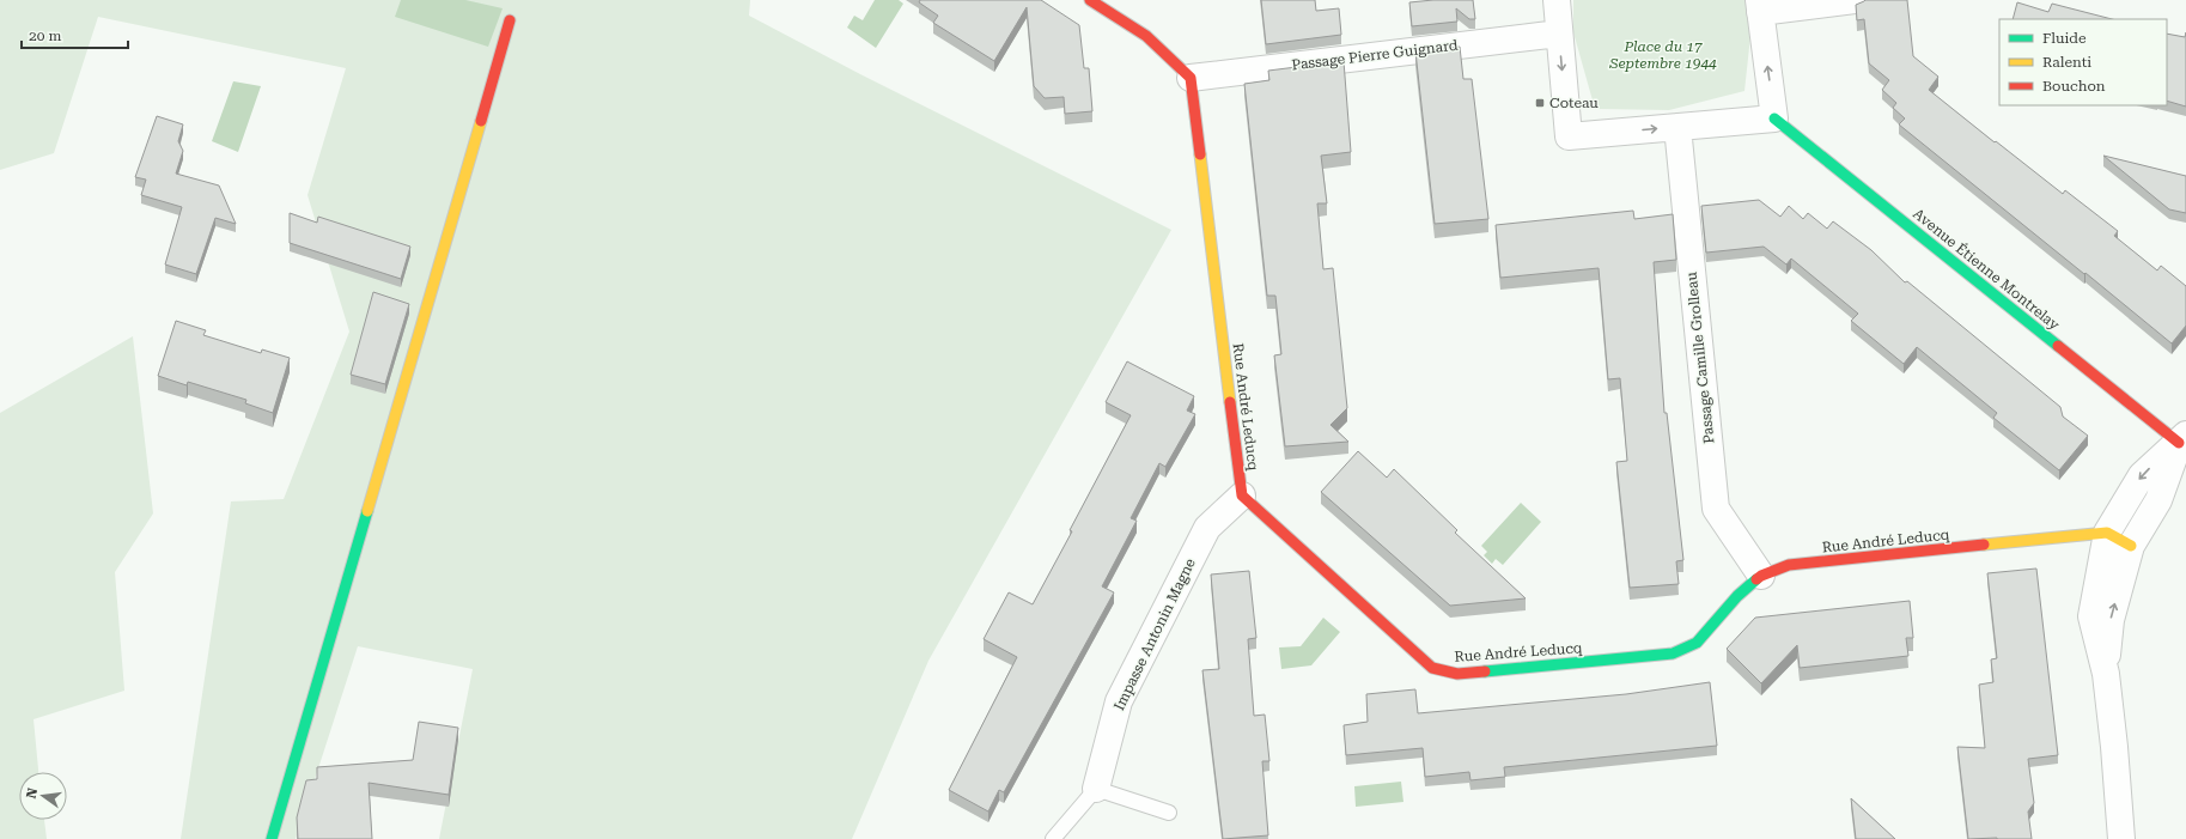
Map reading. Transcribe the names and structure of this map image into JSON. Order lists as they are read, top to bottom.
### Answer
{
  "streets": {
    "street": [
      "Passage Pierre Guignard",
      "Avenue Étienne Montrelay",
      "Passage Camille Grolleau",
      "Rue André Leducq",
      "Impasse Antonin Magne"
    ]
  },
  "crossings": [
    ["Passage Pierre Guignard", "Rue André Leducq"],
    ["Passage Camille Grolleau", "Rue André Leducq"],
    ["Rue André Leducq", "Impasse Antonin Magne"]
  ],
  "parks": ["Place du 17 Septembre 1944"],
  "places": {
    "transit": ["Coteau"]
  },
  "legend": ["Fluide", "Ralenti", "Bouchon"],
  "scale_bar": "20 m",
  "north": "left"
}
